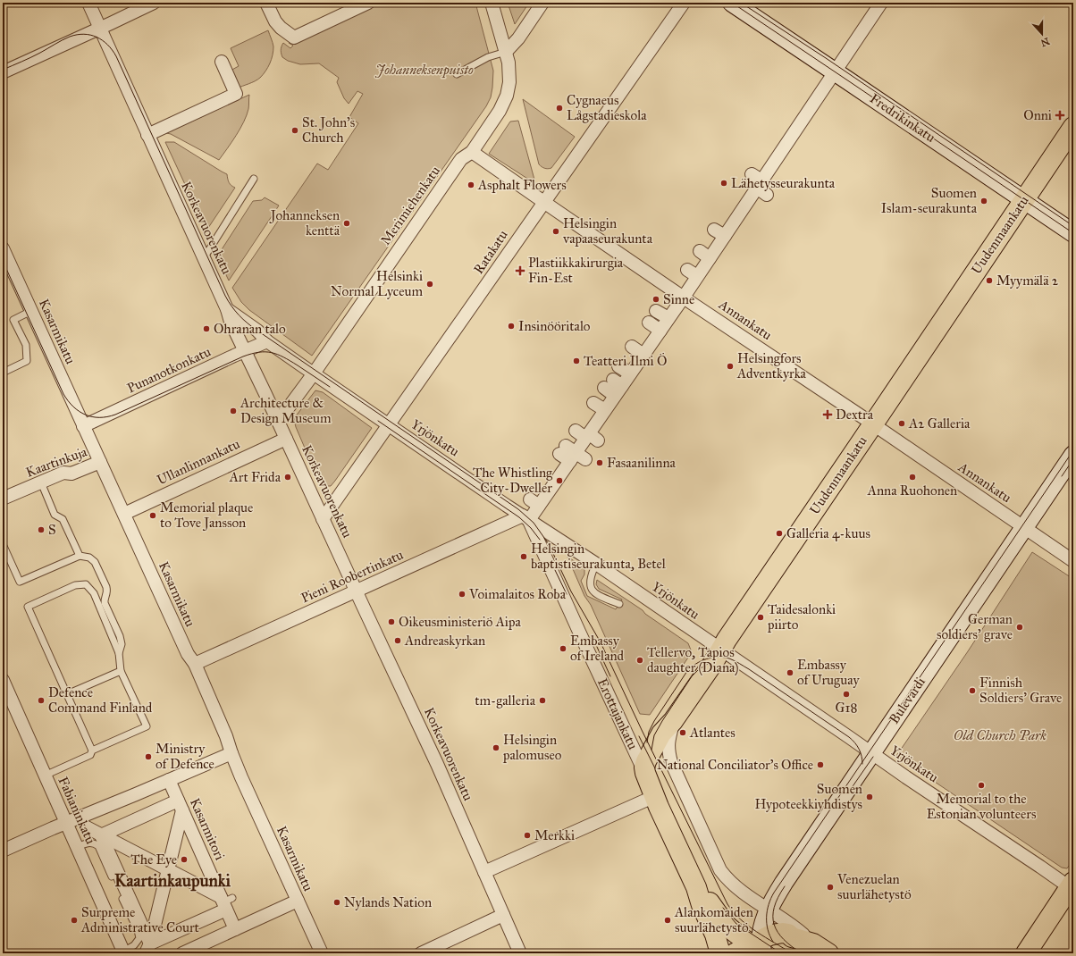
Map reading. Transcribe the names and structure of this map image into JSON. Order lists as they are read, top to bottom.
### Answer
{
  "streets": {
    "main road": ["Uudenmaankatu", "Erottajankatu"],
    "street": [
      "Fredrikinkatu",
      "Merimiehenkatu",
      "Korkeavuorenkatu",
      "Ratakatu",
      "Annankatu",
      "Kasarmikatu",
      "Punanotkonkatu",
      "Yrjönkatu",
      "Kaartinkuja",
      "Ullanlinnankatu",
      "Pieni Roobertinkatu",
      "Bulevardi",
      "Fabianinkatu",
      "Kasarmitori"
    ]
  },
  "crossings": [
    ["Fredrikinkatu", "Uudenmaankatu"],
    ["Merimiehenkatu", "Korkeavuorenkatu"],
    ["Merimiehenkatu", "Annankatu"],
    ["Merimiehenkatu", "Yrjönkatu"],
    ["Korkeavuorenkatu", "Ratakatu"],
    ["Korkeavuorenkatu", "Punanotkonkatu"],
    ["Korkeavuorenkatu", "Yrjönkatu"],
    ["Korkeavuorenkatu", "Ullanlinnankatu"],
    ["Korkeavuorenkatu", "Pieni Roobertinkatu"],
    ["Uudenmaankatu", "Annankatu"],
    ["Uudenmaankatu", "Yrjönkatu"],
    ["Uudenmaankatu", "Erottajankatu"],
    ["Ratakatu", "Annankatu"],
    ["Ratakatu", "Yrjönkatu"],
    ["Annankatu", "Bulevardi"],
    ["Kasarmikatu", "Punanotkonkatu"],
    ["Kasarmikatu", "Kaartinkuja"],
    ["Kasarmikatu", "Ullanlinnankatu"],
    ["Kasarmikatu", "Pieni Roobertinkatu"],
    ["Punanotkonkatu", "Yrjönkatu"],
    ["Yrjönkatu", "Pieni Roobertinkatu"],
    ["Yrjönkatu", "Bulevardi"],
    ["Yrjönkatu", "Erottajankatu"],
    ["Pieni Roobertinkatu", "Erottajankatu"],
    ["Bulevardi", "Erottajankatu"]
  ],
  "districts": ["Kaartinkaupunki"],
  "parks": ["Johanneksenpuisto", "Old Church Park"],
  "places": {
    "other": [
      "Cygnaeus Lågstadieskola",
      "St. John's Church",
      "Lähetysseurakunta",
      "Asphalt Flowers",
      "Suomen Islam-seurakunta",
      "Johanneksen kenttä",
      "Helsingin vapaaseurakunta",
      "Myymälä 2",
      "Helsinki Normal Lyceum",
      "Sinne",
      "Insinööritalo",
      "Ohranan talo",
      "Teatteri Ilmi Ö",
      "Helsingfors Adventkyrka",
      "Architecture & Design Museum",
      "A2 Galleria",
      "Fasaanilinna",
      "Art Frida",
      "Anna Ruohonen",
      "The Whistling City-Dweller",
      "Memorial plaque to Tove Jansson",
      "S",
      "Galleria 4-kuus",
      "Helsingin baptistiseurakunta, Betel",
      "Voimalaitos Roba",
      "Taidesalonki piirto",
      "Oikeusministeriö Aipa",
      "German soldiers' grave",
      "Andreaskyrkan",
      "Embassy of Ireland",
      "Tellervo, Tapios daughter (Diana)",
      "Embassy of Uruguay",
      "Finnish Soldiers' Grave",
      "G18",
      "Defence Command Finland",
      "tm-galleria",
      "Atlantes",
      "Helsingin palomuseo",
      "Ministry of Defence",
      "National Conciliator's Office",
      "Memorial to the Estonian volunteers",
      "Suomen Hypoteekkiyhdistys",
      "Merkki",
      "The Eye",
      "Venezuelan suurlähetystö",
      "Nylands Nation",
      "Surpreme Administrative Court",
      "Alankomaiden suurlähetystö"
    ],
    "health": ["Onni", "Plastiikkakirurgia Fin-Est", "Dextra"]
  },
  "north": "bottom"
}
